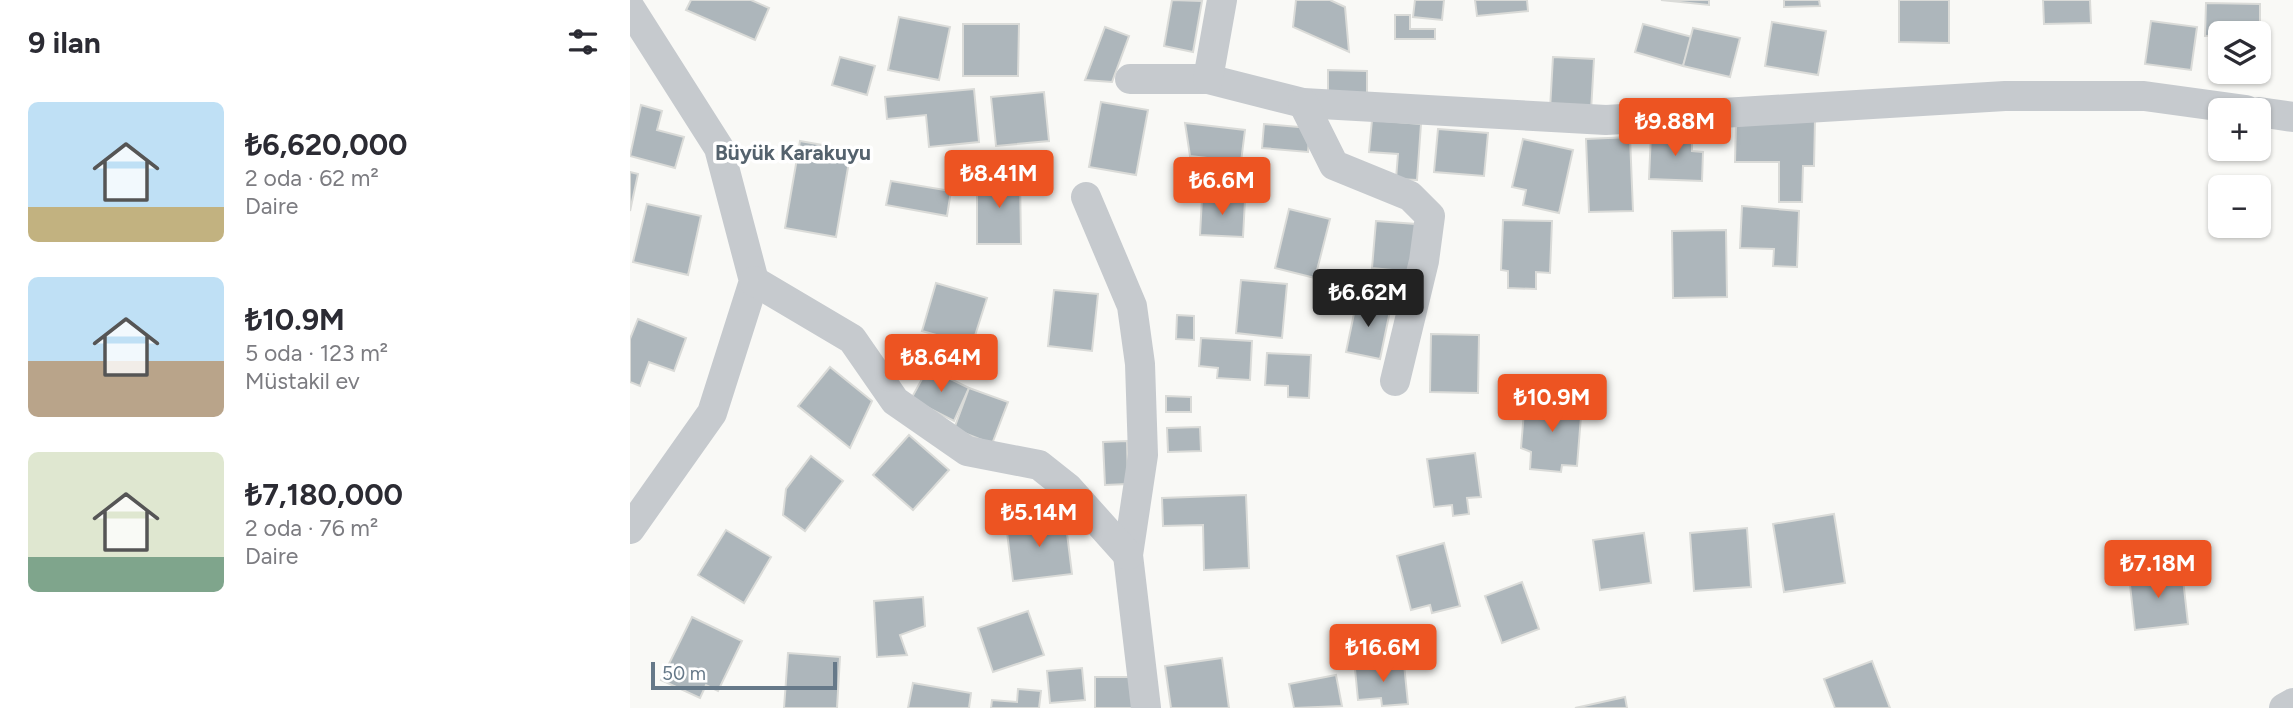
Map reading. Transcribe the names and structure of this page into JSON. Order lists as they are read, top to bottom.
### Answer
{
  "districts": ["Büyük Karakuyu"],
  "scale_bar": "50 m",
  "page": {
    "heading": "9 ilan",
    "map_buttons": ["+", "−"],
    "list": [
      {
        "name": "₺6,620,000",
        "note": "2 oda · 62 m² · Daire"
      },
      {
        "name": "₺10.9M",
        "note": "5 oda · 123 m² · Müstakil ev"
      },
      {
        "name": "₺7,180,000",
        "note": "2 oda · 76 m² · Daire"
      }
    ],
    "price": [
      "₺9.88M",
      "₺8.41M",
      "₺6.6M",
      "₺6.62M",
      "₺8.64M",
      "₺10.9M",
      "₺5.14M",
      "₺7.18M",
      "₺16.6M"
    ],
    "scale": "50 m"
  }
}
